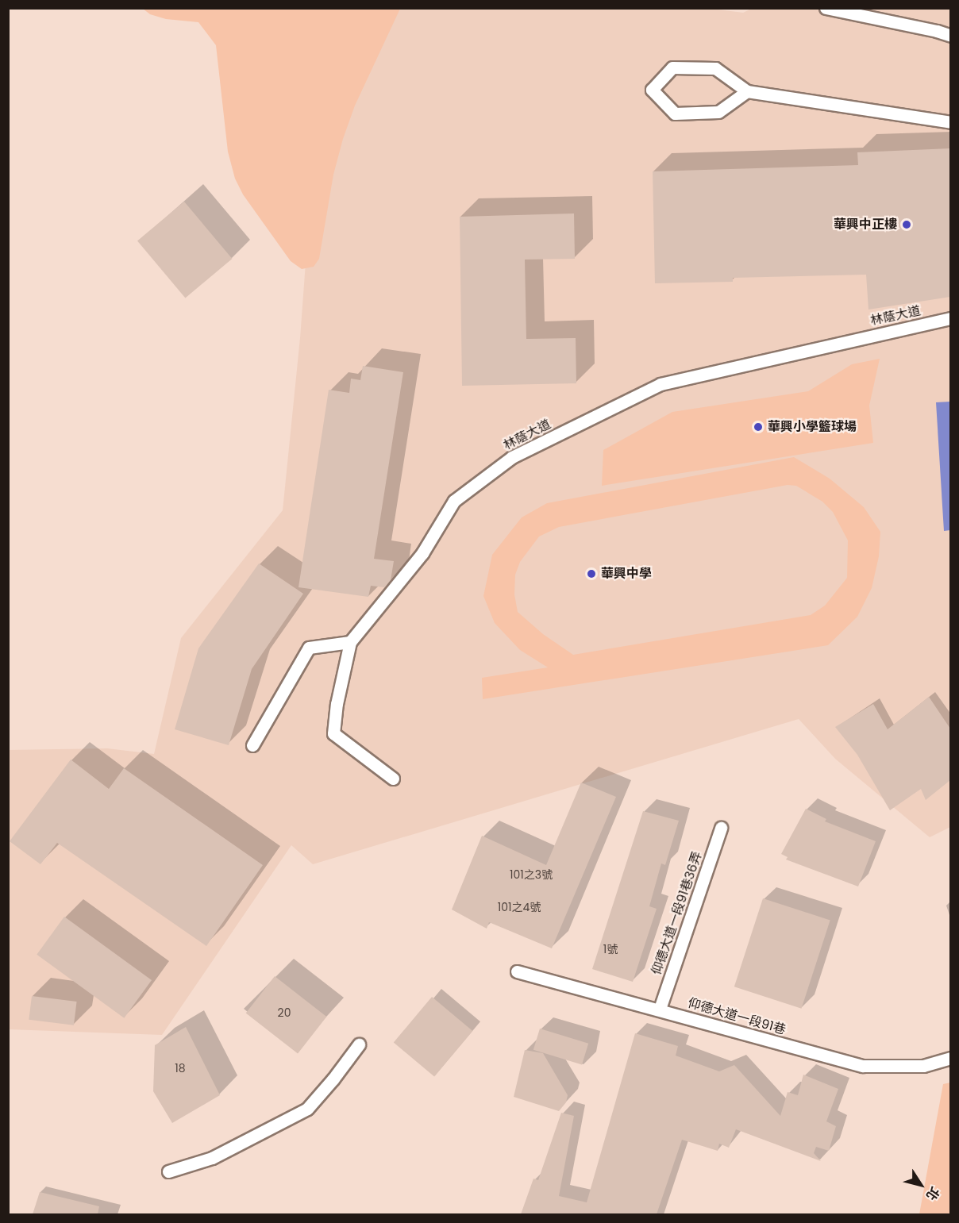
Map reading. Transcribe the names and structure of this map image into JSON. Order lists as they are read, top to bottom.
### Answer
{
  "streets": {
    "lane": ["林蔭大道", "仰德大道一段91巷36弄", "仰德大道一段91巷"]
  },
  "crossings": [
    ["仰德大道一段91巷36弄", "仰德大道一段91巷"]
  ],
  "places": ["華興中正樓", "華興小學籃球場", "華興中學"],
  "house_numbers": [
    "101之3號",
    "101之4號",
    "1號",
    "20",
    "18"
  ],
  "north": "bottom right"
}
